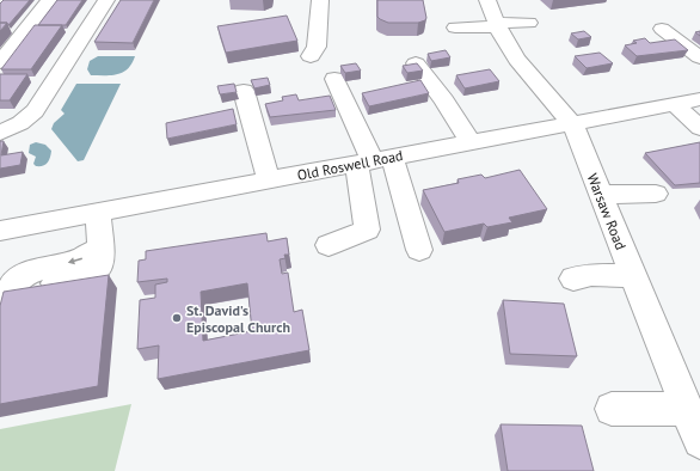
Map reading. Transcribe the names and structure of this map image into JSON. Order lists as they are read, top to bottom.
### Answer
{
  "streets": {
    "street": ["Old Roswell Road", "Warsaw Road"]
  },
  "crossings": [
    ["Old Roswell Road", "Warsaw Road"]
  ],
  "places": ["St. David's Episcopal Church"]
}
